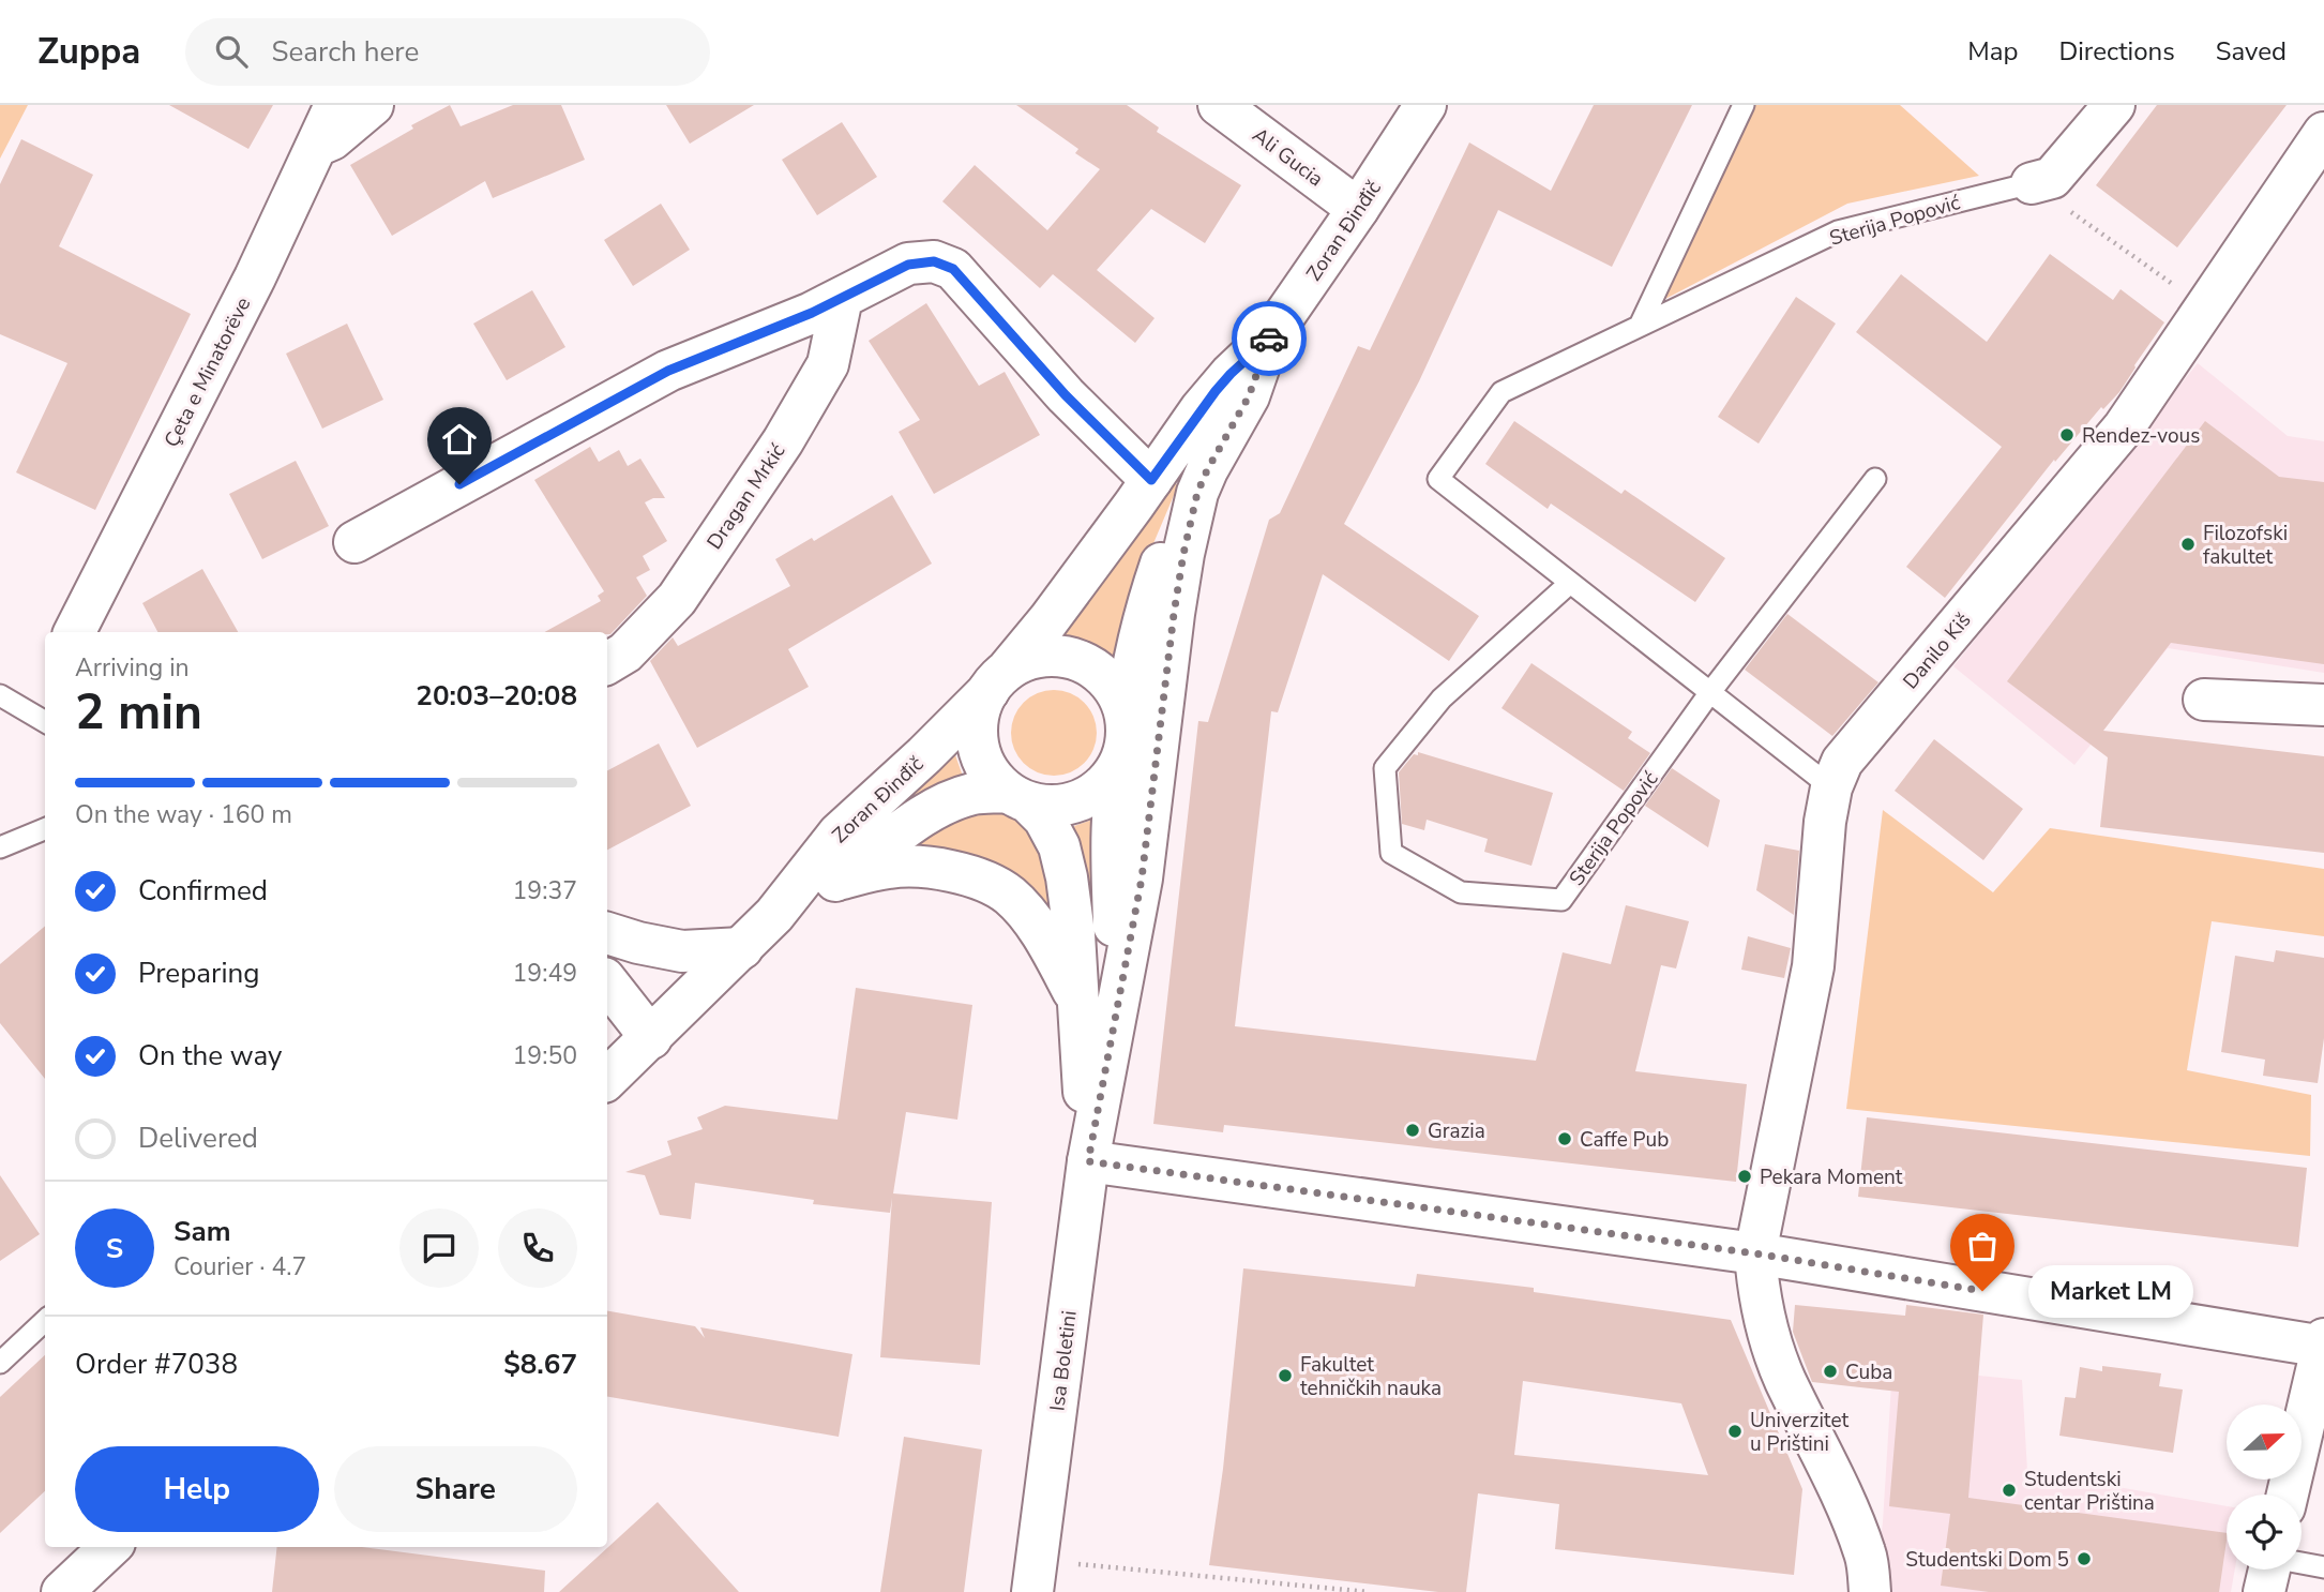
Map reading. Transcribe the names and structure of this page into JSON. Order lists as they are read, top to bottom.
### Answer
{
  "streets": {
    "street": [
      "Ali Gucia",
      "Sterija Popović",
      "Zoran Đinđič",
      "Çeta e Minatorëve",
      "Dragan Mrkić",
      "Danilo Kiš",
      "Isa Boletini"
    ]
  },
  "crossings": [
    ["Ali Gucia", "Zoran Đinđič"],
    ["Sterija Popović", "Danilo Kiš"],
    ["Zoran Đinđič", "Isa Boletini"]
  ],
  "places": [
    "Rendez-vous",
    "Filozofski fakultet",
    "Grazia",
    "Caffe Pub",
    "Pekara Moment",
    "Market LM",
    "Cuba",
    "Fakultet tehničkih nauka",
    "Univerzitet u Prištini",
    "Studentski centar Priština",
    "Studentski Dom 5"
  ],
  "north": "right",
  "page": {
    "header": "Zuppa",
    "search": "Search here",
    "nav": ["Map", "Directions", "Saved"],
    "heading": ["2 min", "Arriving in", "20:03–20:08"],
    "panel": [
      "Sam",
      "Courier · 4.7",
      "Order #7038",
      "$8.67"
    ],
    "bar": "On the way · 160 m",
    "list": [
      ["Confirmed", "19:37"],
      ["Preparing", "19:49"],
      ["On the way", "19:50"],
      "Delivered"
    ],
    "round": "S",
    "bubble": "Market LM",
    "buttons": ["Help", "Share"]
  }
}
